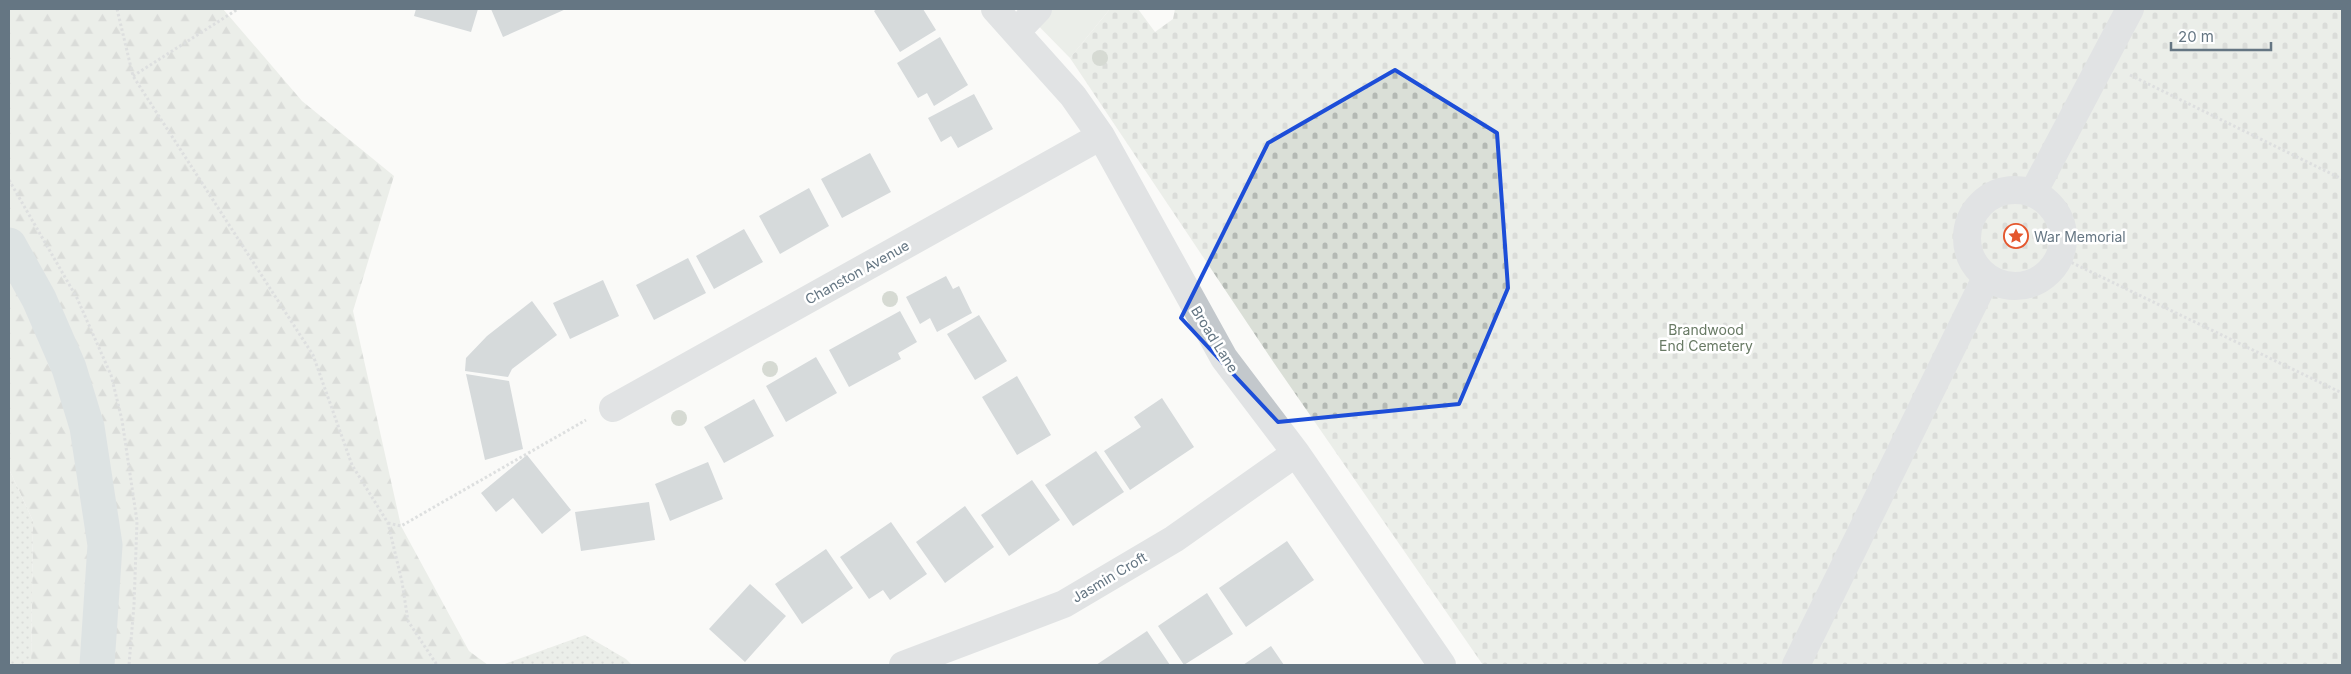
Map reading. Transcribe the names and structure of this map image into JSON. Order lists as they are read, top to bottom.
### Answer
{
  "streets": {
    "street": ["Chanston Avenue", "Broad Lane", "Jasmin Croft"]
  },
  "crossings": [
    ["Chanston Avenue", "Broad Lane"],
    ["Broad Lane", "Jasmin Croft"]
  ],
  "parks": ["Brandwood End Cemetery"],
  "places": {
    "place": ["War Memorial"]
  },
  "scale_bar": "20 m"
}
